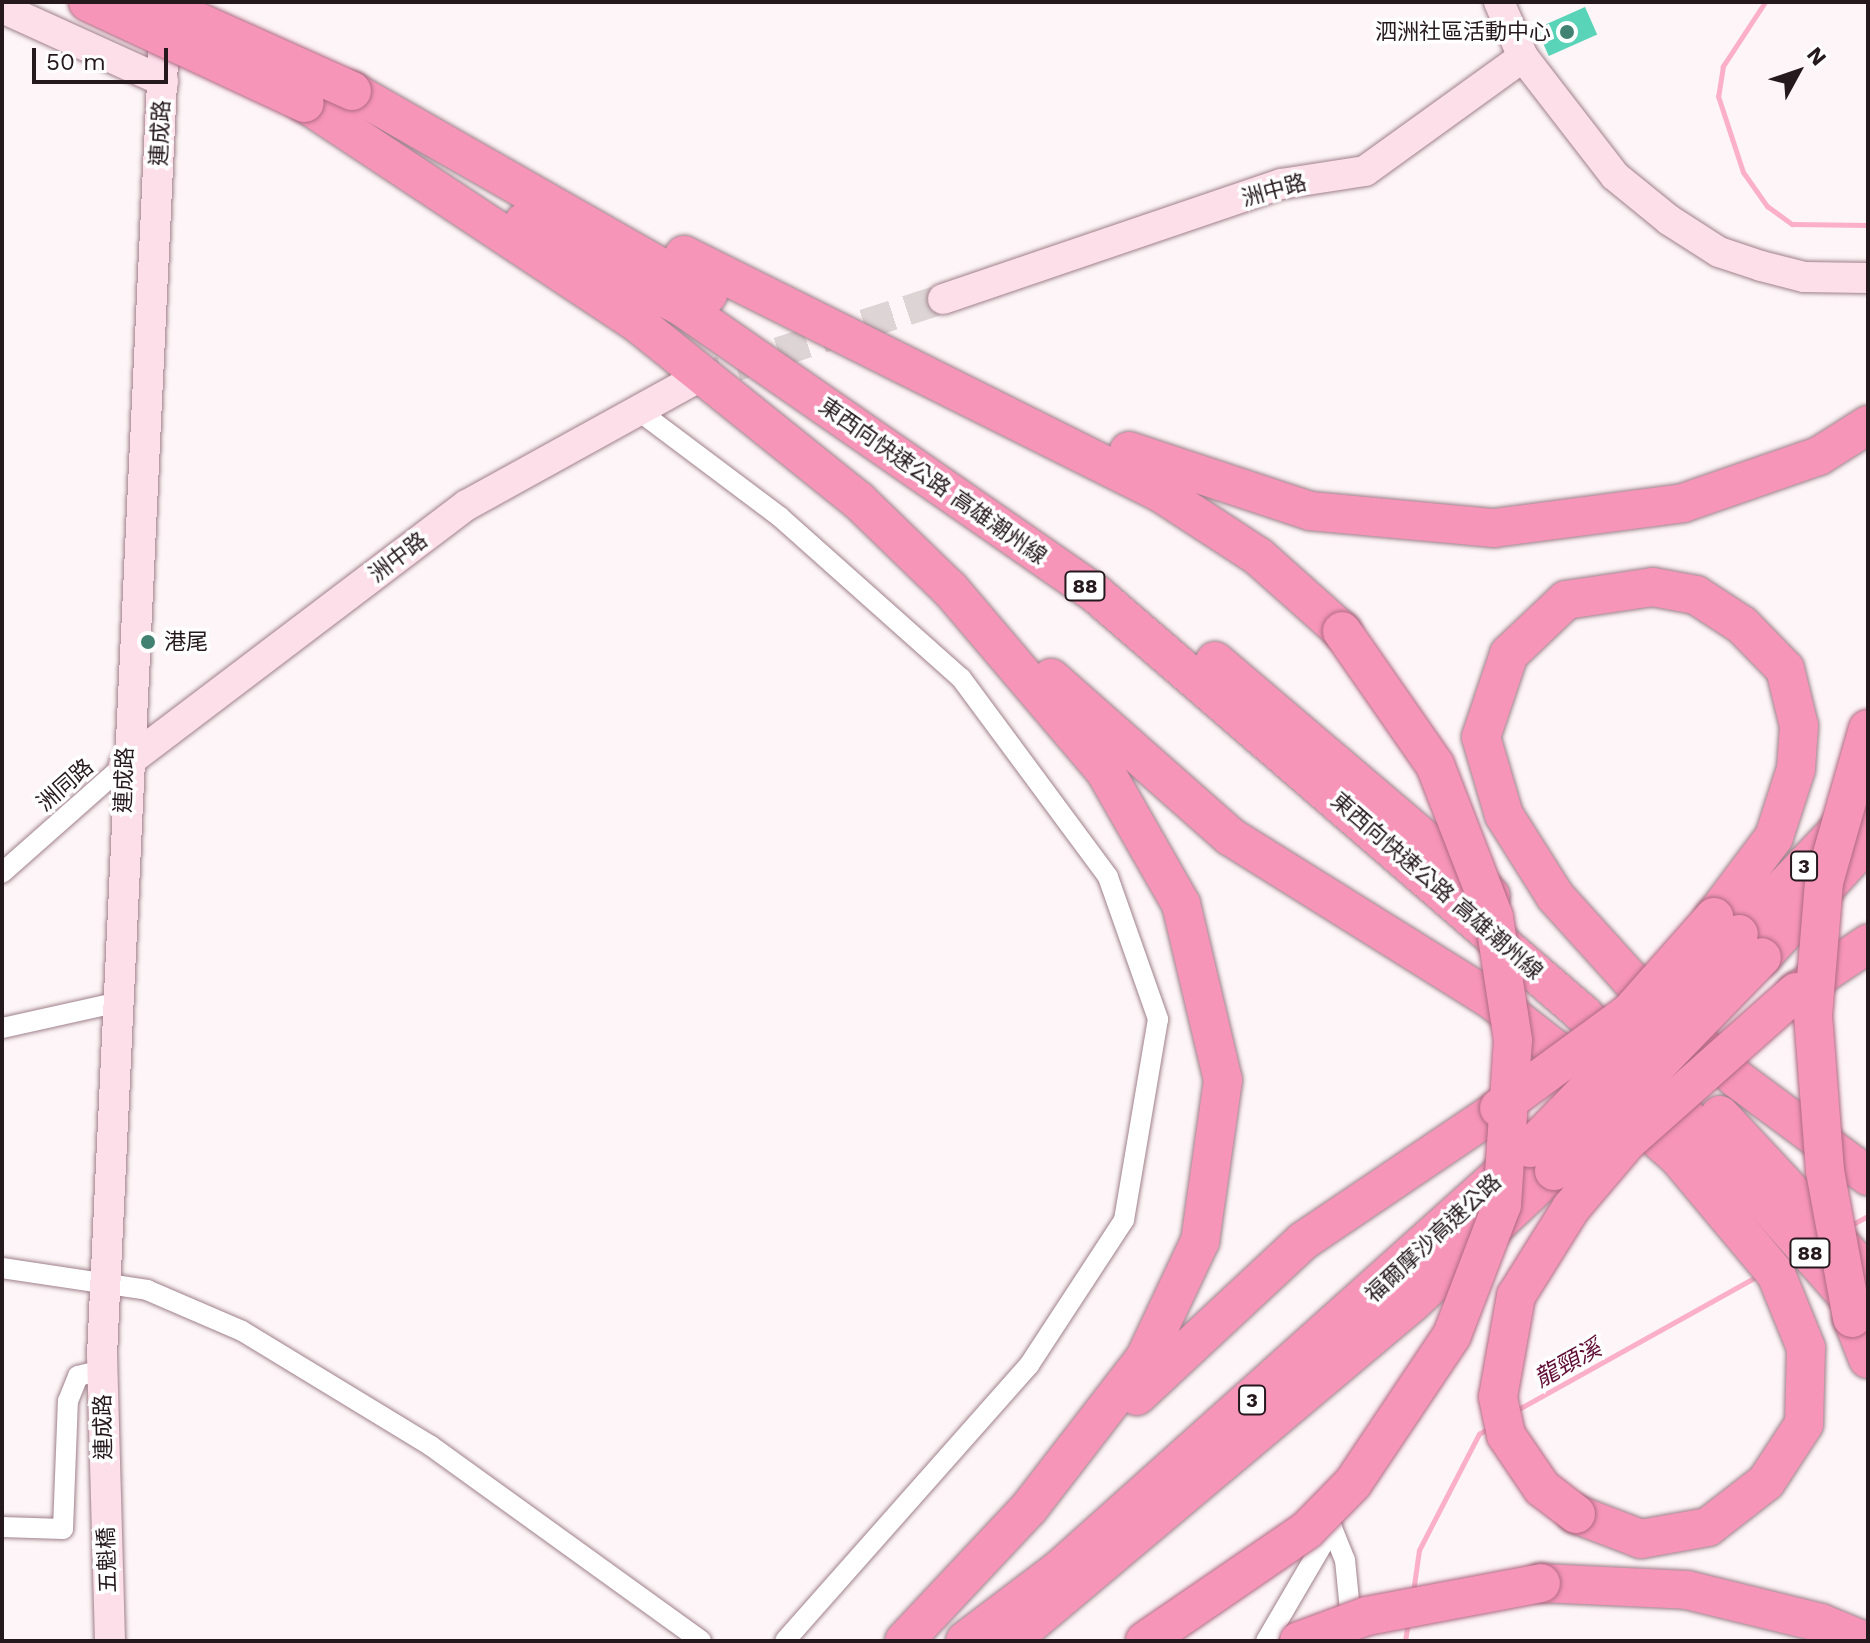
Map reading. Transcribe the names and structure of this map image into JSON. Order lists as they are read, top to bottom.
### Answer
{
  "streets": {
    "highway": [
      "東西向快速公路 高雄潮州線",
      "88",
      "3",
      "福爾摩沙高速公路"
    ],
    "main road": ["連成路", "洲中路", "五魁橋"],
    "street": ["洲同路"]
  },
  "crossings": [
    ["連成路", "洲中路"],
    ["連成路", "洲同路"],
    ["連成路", "五魁橋"],
    ["洲中路", "洲同路"]
  ],
  "water": ["龍頸溪"],
  "places": ["泗洲社區活動中心", "港尾"],
  "scale_bar": "50 m",
  "north": "top right"
}
